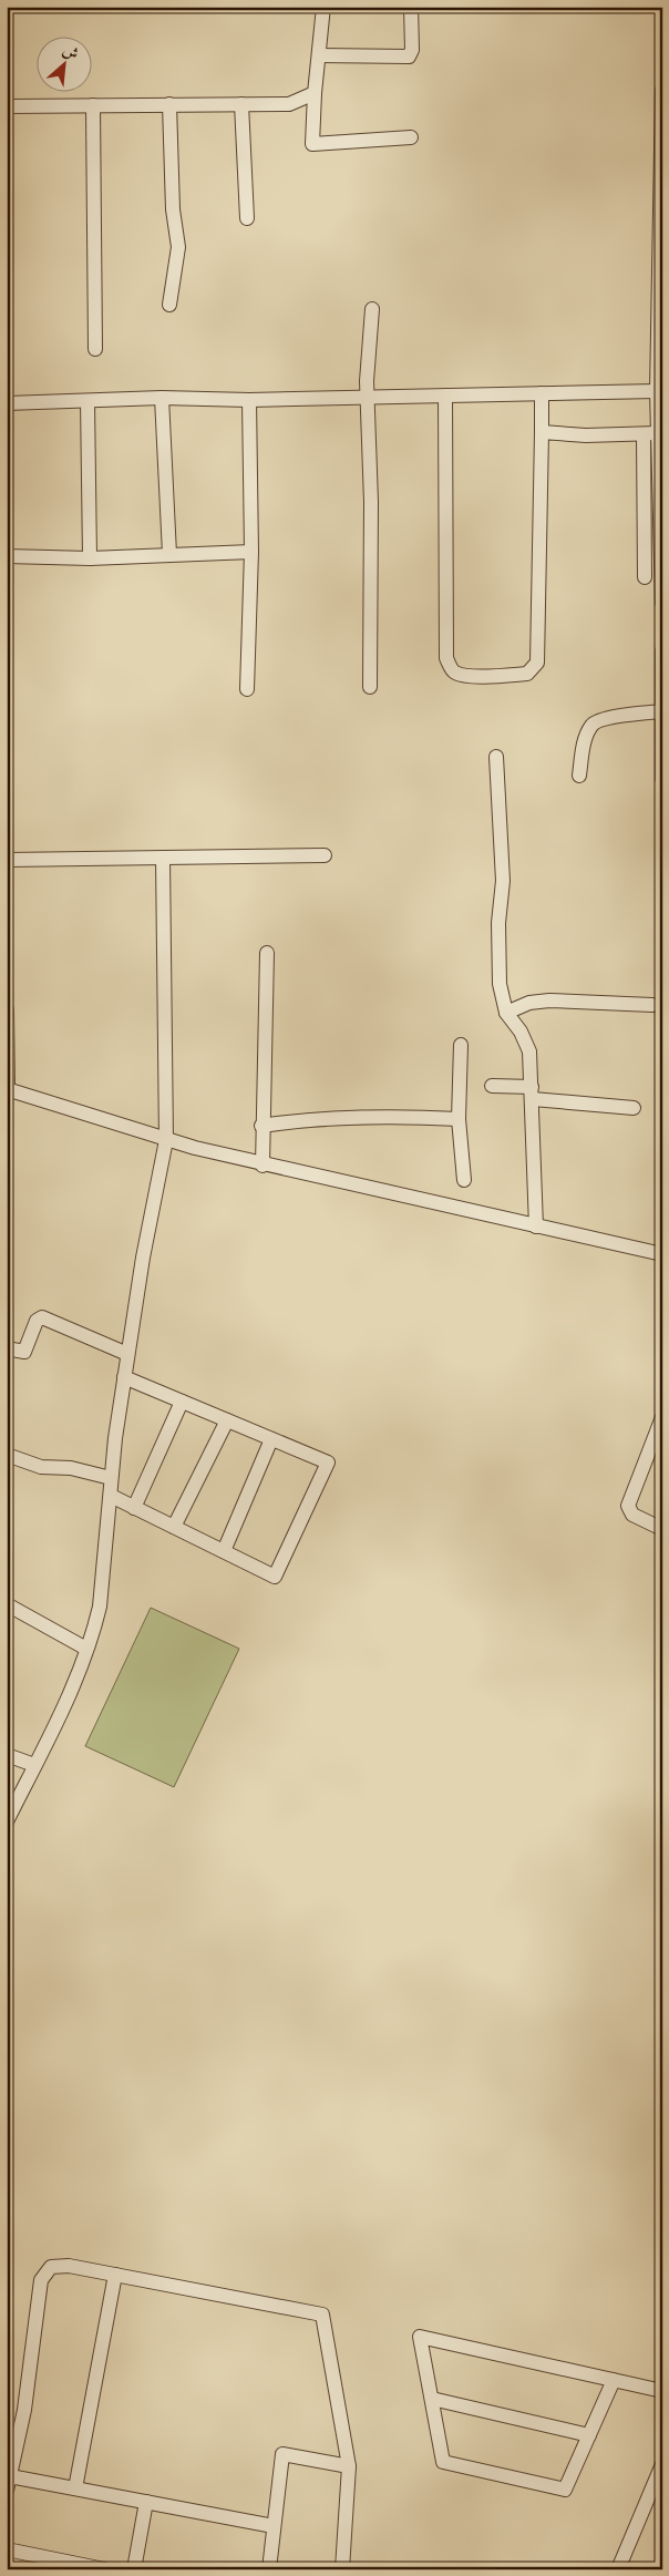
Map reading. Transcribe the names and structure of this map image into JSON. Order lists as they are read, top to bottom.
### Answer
{
  "north": "top right"
}
